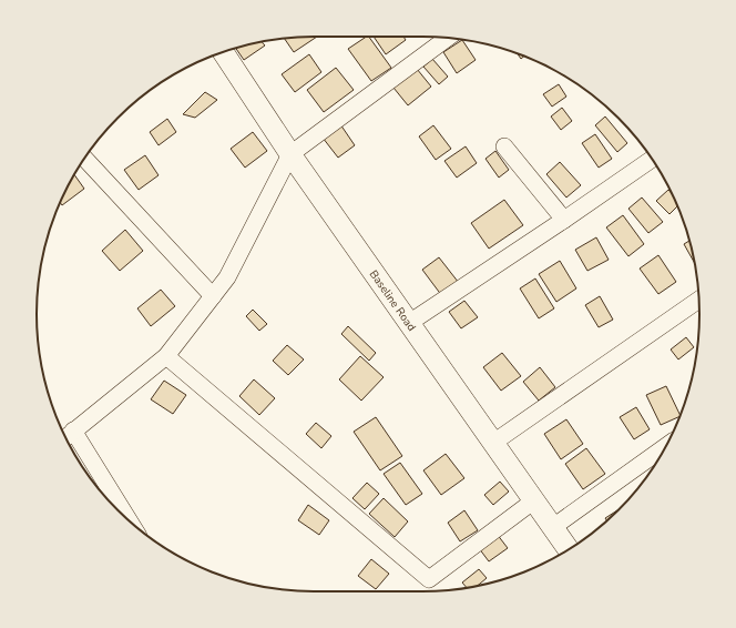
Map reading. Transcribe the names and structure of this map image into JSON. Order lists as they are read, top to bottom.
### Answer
{
  "streets": {
    "main road": ["Baseline Road"]
  }
}
